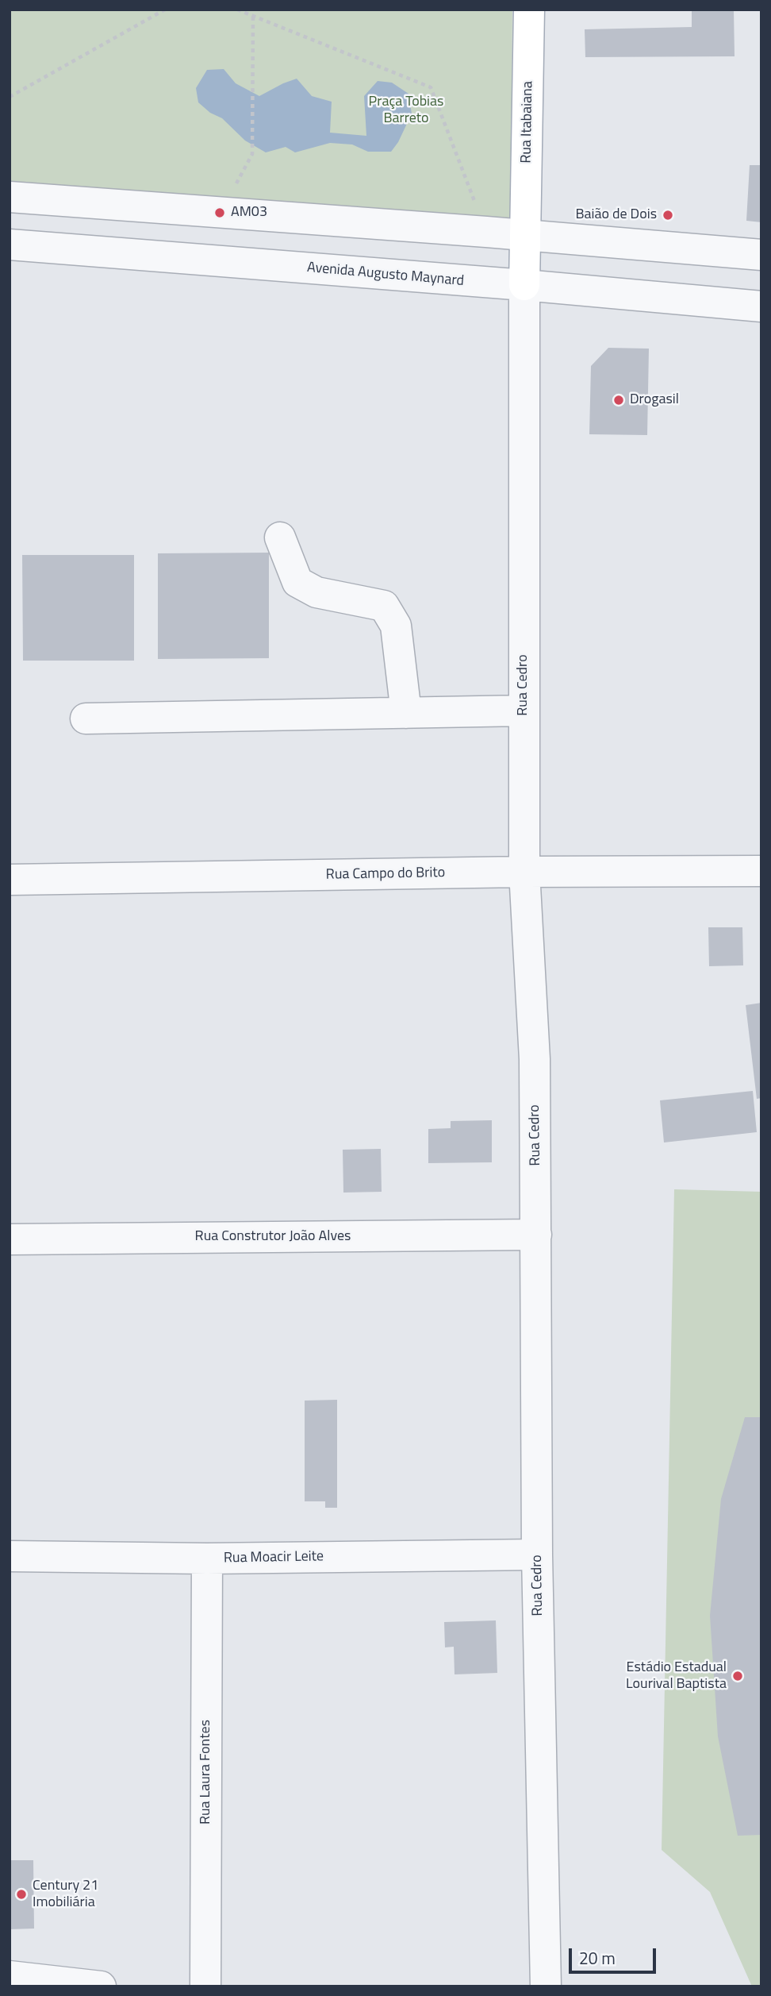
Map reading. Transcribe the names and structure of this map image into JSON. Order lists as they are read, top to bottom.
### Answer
{
  "streets": {
    "main road": ["Rua Itabaiana"],
    "street": [
      "Avenida Augusto Maynard",
      "Rua Cedro",
      "Rua Campo do Brito",
      "Rua Construtor João Alves",
      "Rua Moacir Leite",
      "Rua Laura Fontes"
    ]
  },
  "crossings": [
    ["Rua Itabaiana", "Avenida Augusto Maynard"],
    ["Rua Itabaiana", "Rua Cedro"],
    ["Avenida Augusto Maynard", "Rua Cedro"],
    ["Rua Cedro", "Rua Campo do Brito"],
    ["Rua Cedro", "Rua Construtor João Alves"],
    ["Rua Cedro", "Rua Moacir Leite"],
    ["Rua Moacir Leite", "Rua Laura Fontes"]
  ],
  "parks": ["Praça Tobias Barreto"],
  "places": [
    "AM03",
    "Baião de Dois",
    "Drogasil",
    "Estádio Estadual Lourival Baptista",
    "Century 21 Imobiliária"
  ],
  "scale_bar": "20 m"
}
